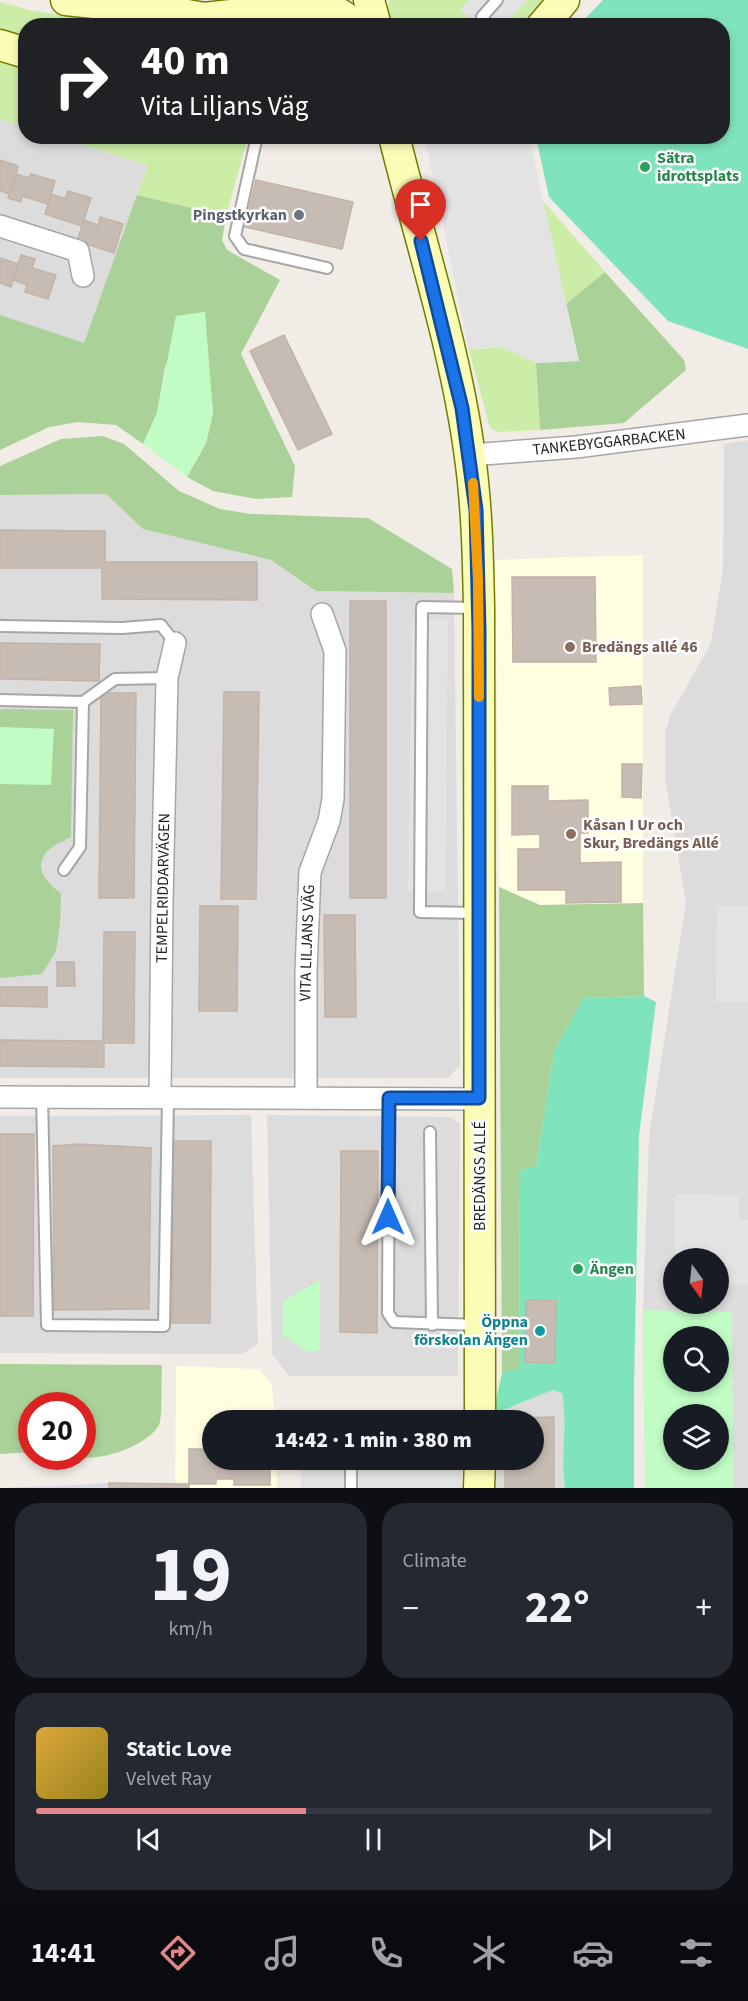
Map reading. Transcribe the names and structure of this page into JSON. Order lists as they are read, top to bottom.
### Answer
{
  "streets": {
    "street": [
      "TANKEBYGGARBACKEN",
      "TEMPELRIDDARVÄGEN",
      "VITA LILJANS VÄG",
      "BREDÄNGS ALLÉ"
    ]
  },
  "crossings": [
    ["TANKEBYGGARBACKEN", "BREDÄNGS ALLÉ"]
  ],
  "places": [
    "Sätra idrottsplats",
    "Pingstkyrkan",
    "Bredängs allé 46",
    "Kåsan I Ur och Skur, Bredängs Allé",
    "Ängen",
    "Öppna förskolan Ängen"
  ],
  "north": "bottom",
  "page": {
    "turn": ["40 m", "Vita Liljans Väg"],
    "limit": "20",
    "trip": "14:42 · 1 min · 380 m",
    "tile": [
      ["19", "km/h"],
      "Climate"
    ],
    "heat": ["−", "22°", "+"],
    "song": ["Static Love", "Velvet Ray"],
    "tabs": "14:41"
  }
}
